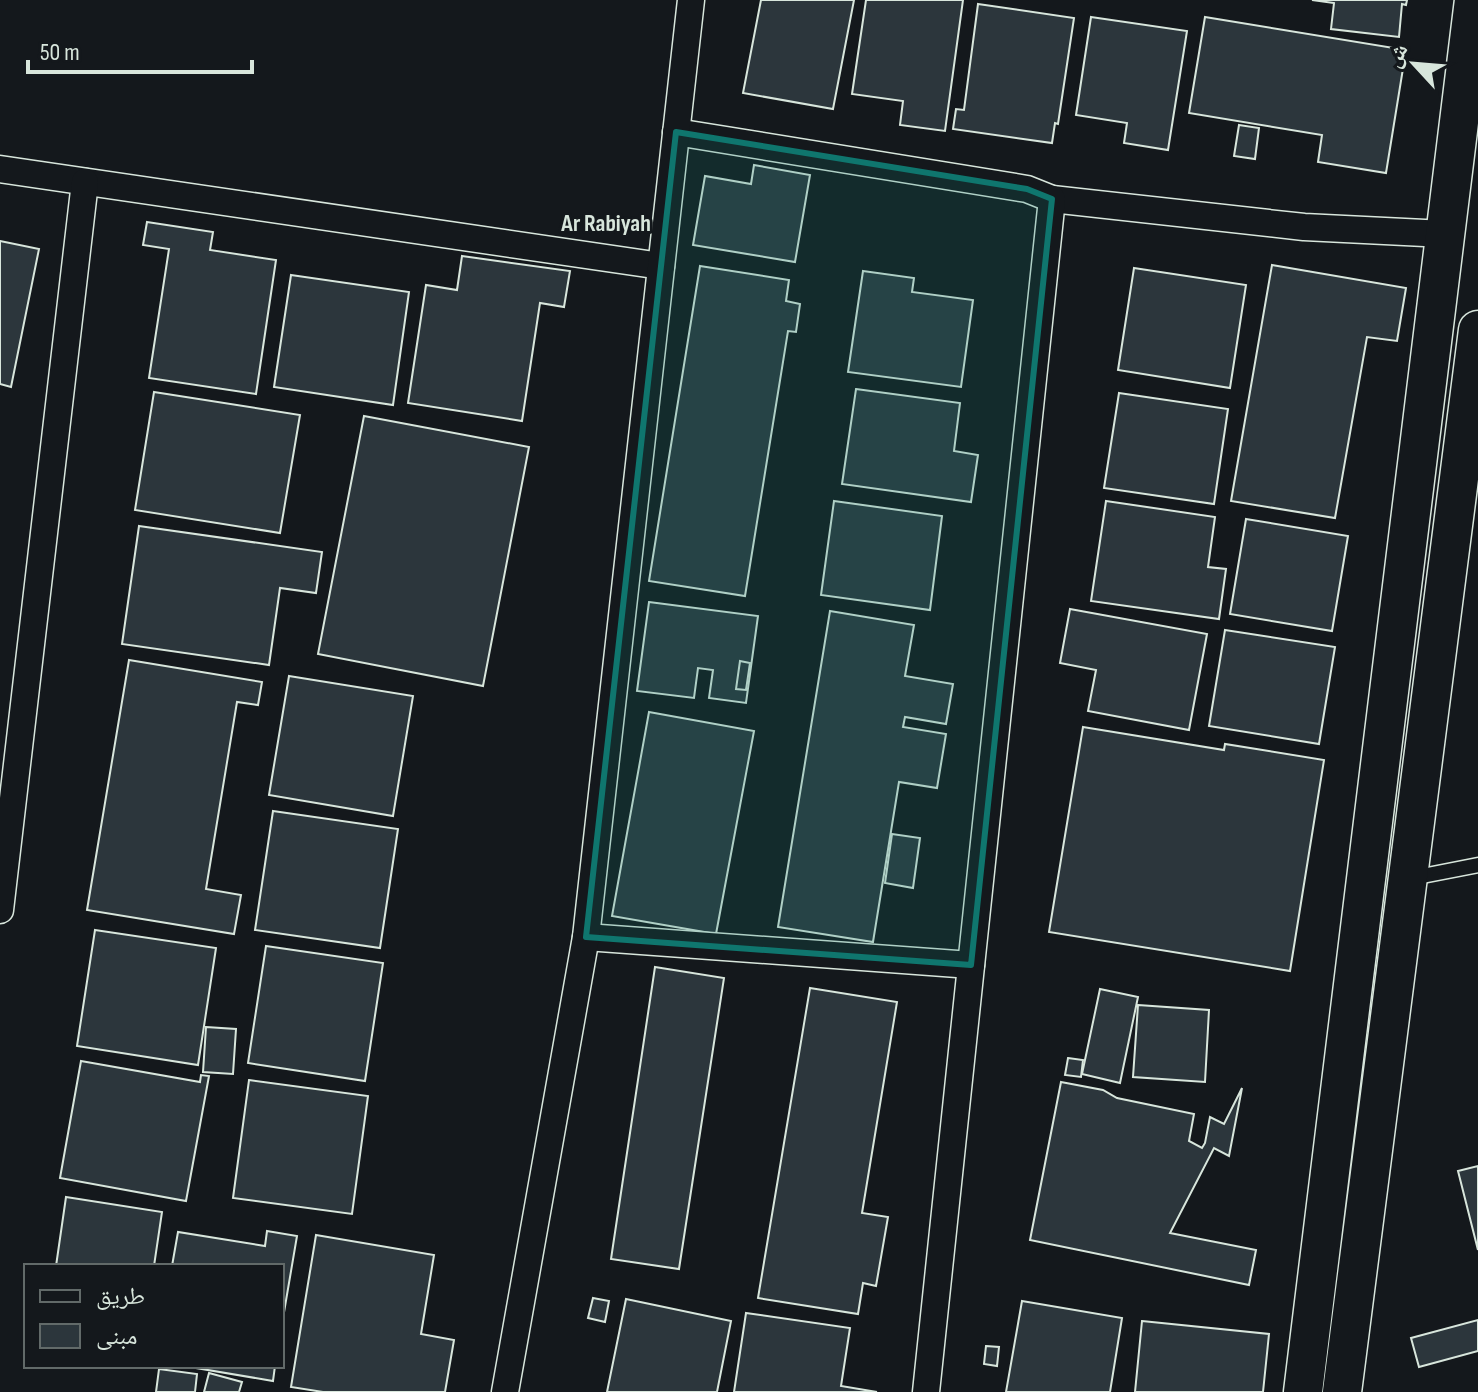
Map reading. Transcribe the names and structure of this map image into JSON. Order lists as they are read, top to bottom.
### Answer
{
  "districts": ["Ar Rabiyah"],
  "legend": ["طريق", "مبنى"],
  "scale_bar": "50 m",
  "north": "top left"
}
